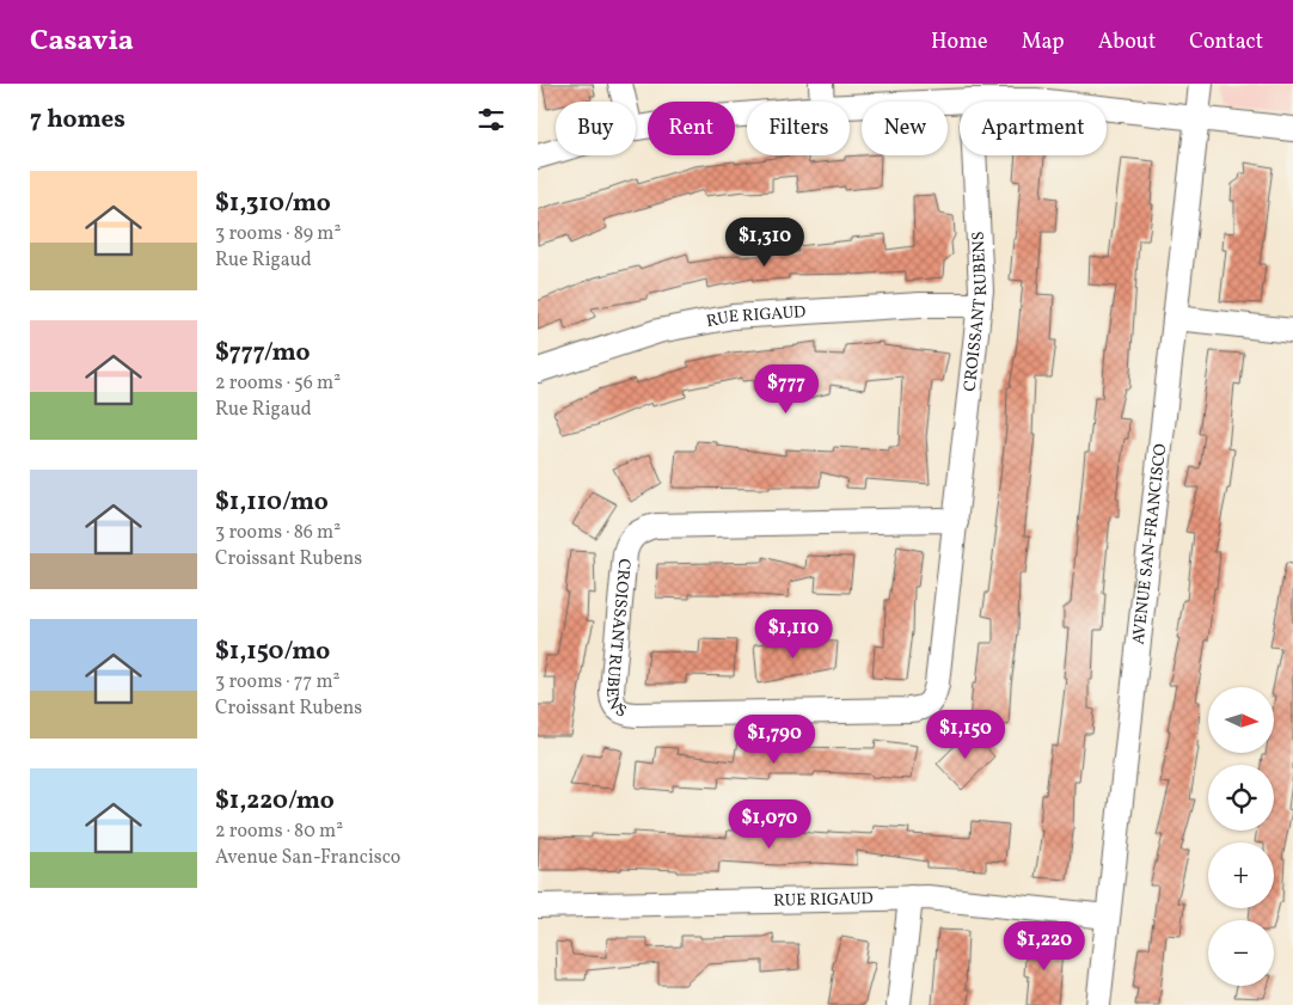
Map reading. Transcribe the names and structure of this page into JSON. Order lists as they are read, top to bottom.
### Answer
{
  "streets": {
    "street": ["CROISSANT RUBENS", "RUE RIGAUD", "AVENUE SAN-FRANCISCO"]
  },
  "crossings": [
    ["CROISSANT RUBENS", "RUE RIGAUD"],
    ["RUE RIGAUD", "AVENUE SAN-FRANCISCO"]
  ],
  "north": "right",
  "page": {
    "header": "Casavia",
    "nav": [
      "Home",
      "Map",
      "About",
      "Contact"
    ],
    "heading": "7 homes",
    "chip": [
      "Buy",
      "Rent",
      "Filters",
      "New",
      "Apartment"
    ],
    "list": [
      {
        "name": "$1,310/mo",
        "note": "3 rooms · 89 m² · Rue Rigaud"
      },
      {
        "name": "$777/mo",
        "note": "2 rooms · 56 m² · Rue Rigaud"
      },
      {
        "name": "$1,110/mo",
        "note": "3 rooms · 86 m² · Croissant Rubens"
      },
      {
        "name": "$1,150/mo",
        "note": "3 rooms · 77 m² · Croissant Rubens"
      },
      {
        "name": "$1,220/mo",
        "note": "2 rooms · 80 m² · Avenue San-Francisco"
      }
    ],
    "price": [
      "$1,310",
      "$777",
      "$1,110",
      "$1,150",
      "$1,790",
      "$1,070",
      "$1,220"
    ],
    "map_buttons": ["+", "−"]
  }
}
